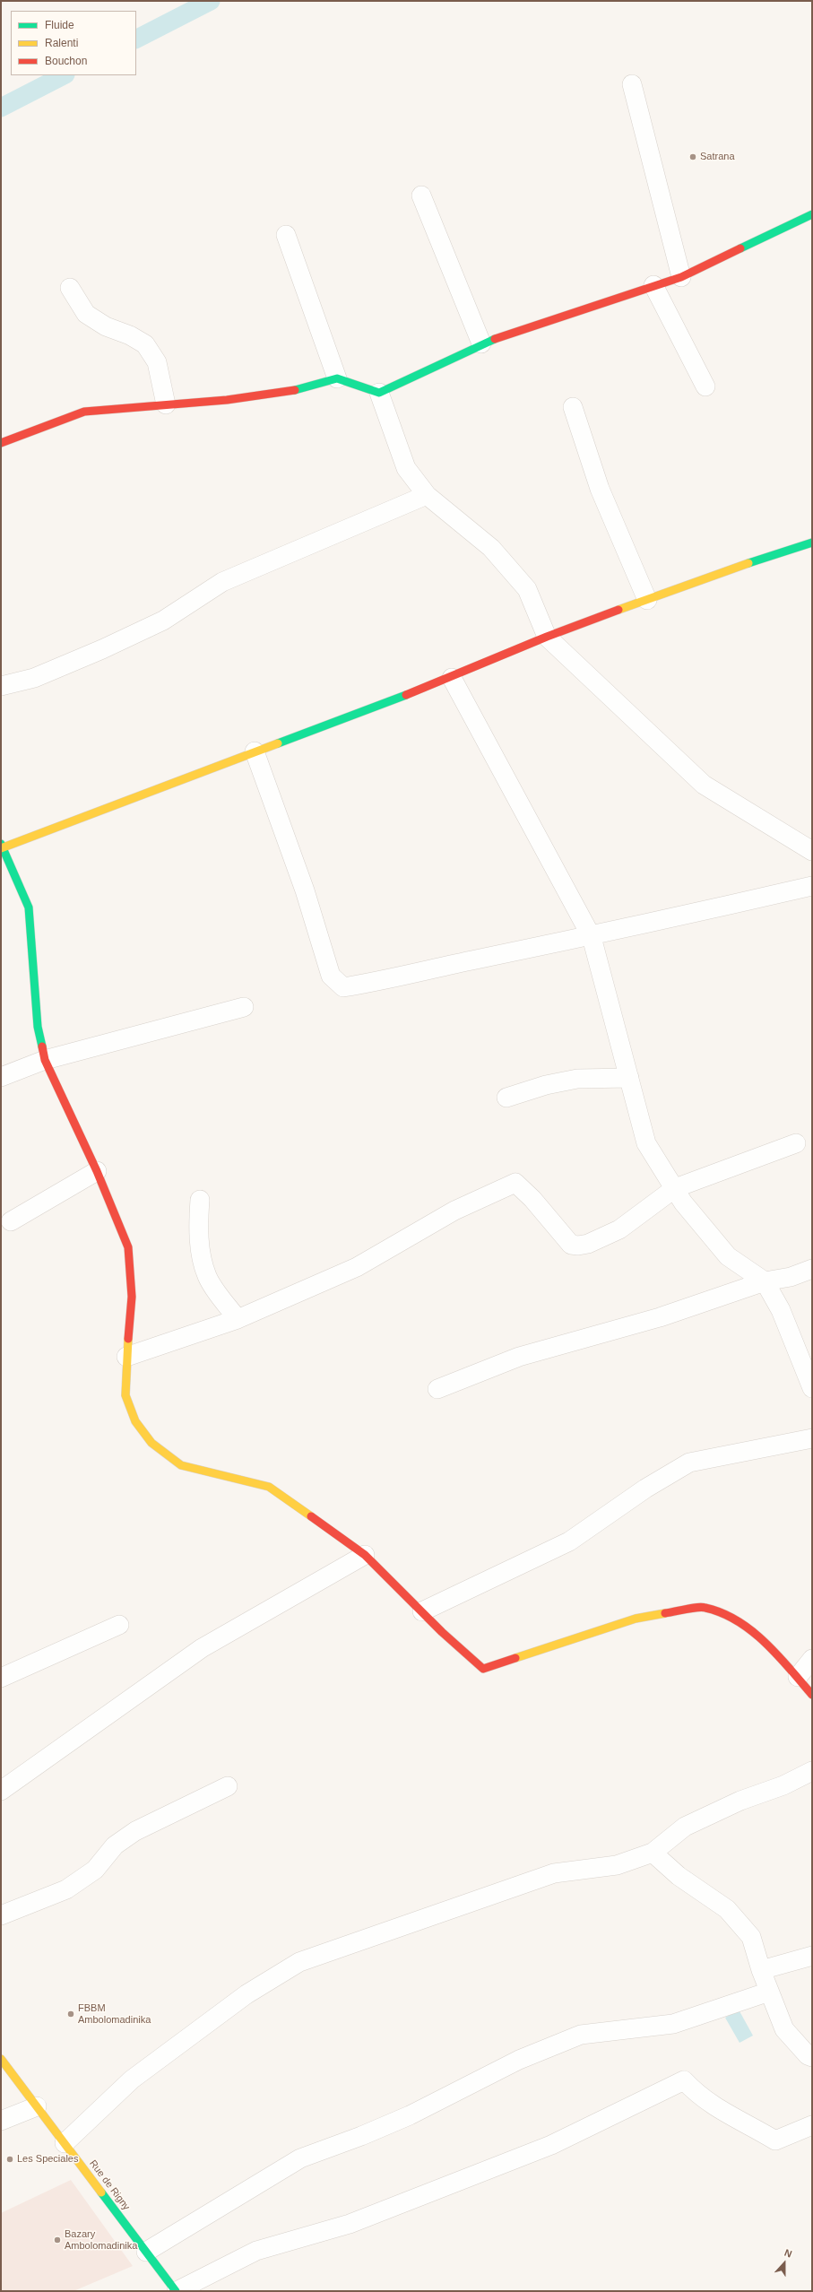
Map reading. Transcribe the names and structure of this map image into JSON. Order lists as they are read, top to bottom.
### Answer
{
  "streets": {
    "street": ["Rue de Rigny"]
  },
  "places": [
    "Satrana",
    "FBBM Ambolomadinika",
    "Les Speciales",
    "Bazary Ambolomadinika"
  ],
  "legend": ["Fluide", "Ralenti", "Bouchon"],
  "north": "top"
}
